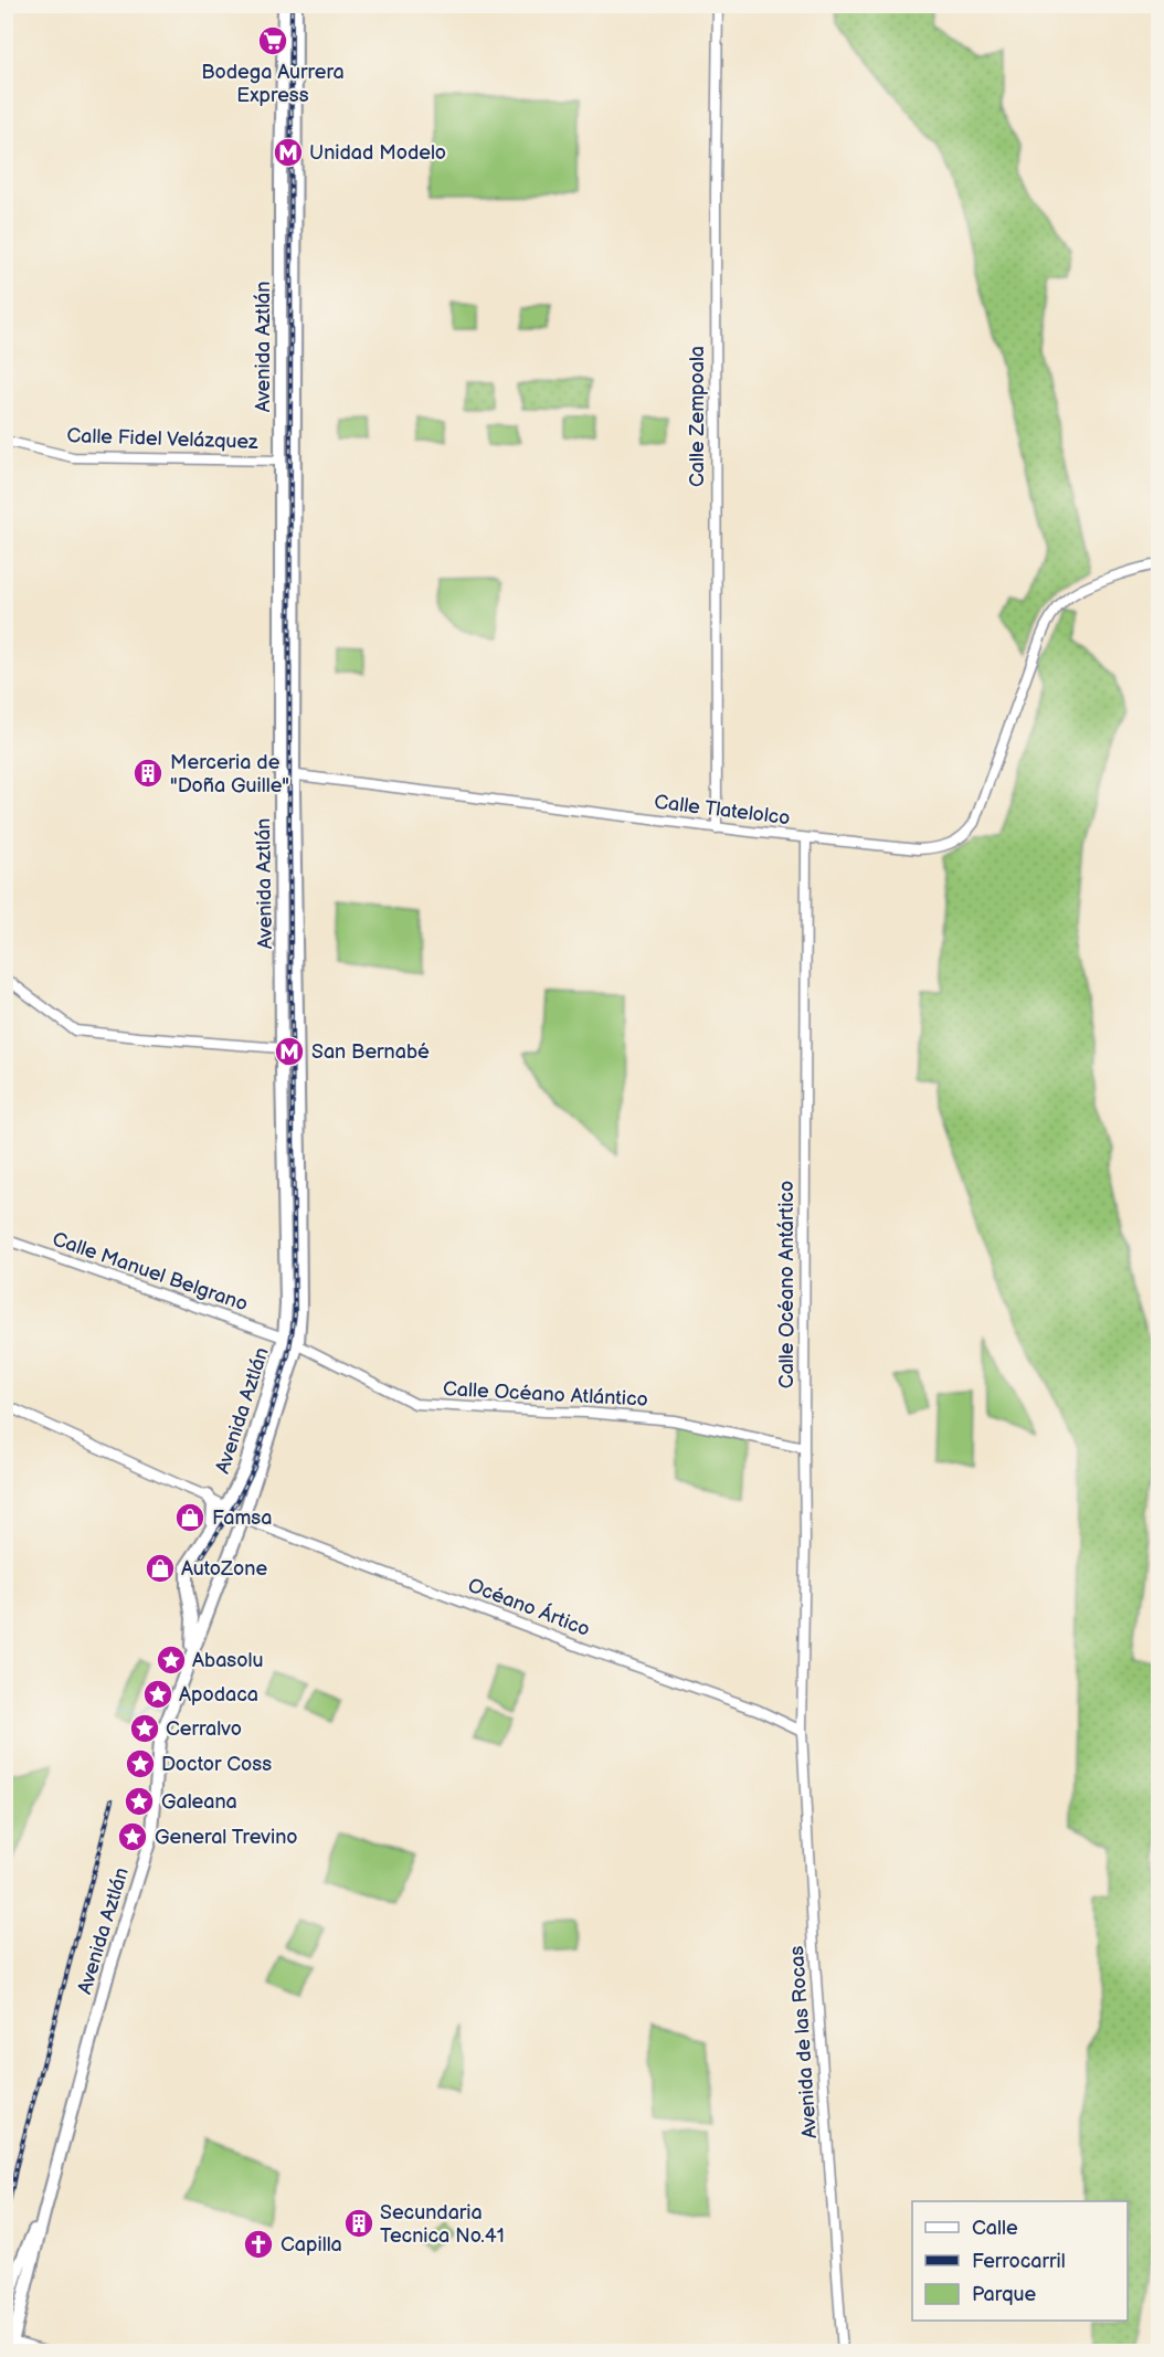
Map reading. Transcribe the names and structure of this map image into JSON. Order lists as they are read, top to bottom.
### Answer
{
  "streets": {
    "main road": ["Avenida Aztlán"],
    "street": [
      "Calle Zempoala",
      "Calle Fidel Velázquez",
      "Calle Tlatelolco",
      "Calle Manuel Belgrano",
      "Calle Océano Antártico",
      "Calle Océano Atlántico",
      "Océano Ártico",
      "Avenida de las Rocas"
    ]
  },
  "crossings": [
    ["Avenida Aztlán", "Calle Fidel Velázquez"],
    ["Avenida Aztlán", "Calle Tlatelolco"],
    ["Avenida Aztlán", "Calle Manuel Belgrano"],
    ["Avenida Aztlán", "Calle Océano Atlántico"],
    ["Avenida Aztlán", "Océano Ártico"],
    ["Calle Zempoala", "Calle Tlatelolco"],
    ["Calle Tlatelolco", "Calle Océano Antártico"],
    ["Calle Manuel Belgrano", "Calle Océano Atlántico"],
    ["Calle Océano Antártico", "Calle Océano Atlántico"],
    ["Calle Océano Antártico", "Océano Ártico"],
    ["Calle Océano Antártico", "Avenida de las Rocas"],
    ["Océano Ártico", "Avenida de las Rocas"]
  ],
  "places": {
    "supermarket": ["Bodega Aurrera Express"],
    "metro station": ["Unidad Modelo", "San Bernabé"],
    "building": ["Merceria de \"Doña Guille\"", "Secundaria Tecnica No.41"],
    "shop": ["Famsa", "AutoZone"],
    "place": [
      "Abasolu",
      "Apodaca",
      "Cerralvo",
      "Doctor Coss",
      "Galeana",
      "General Trevino"
    ],
    "church": ["Capilla"]
  },
  "legend": ["Calle", "Ferrocarril", "Parque"]
}
